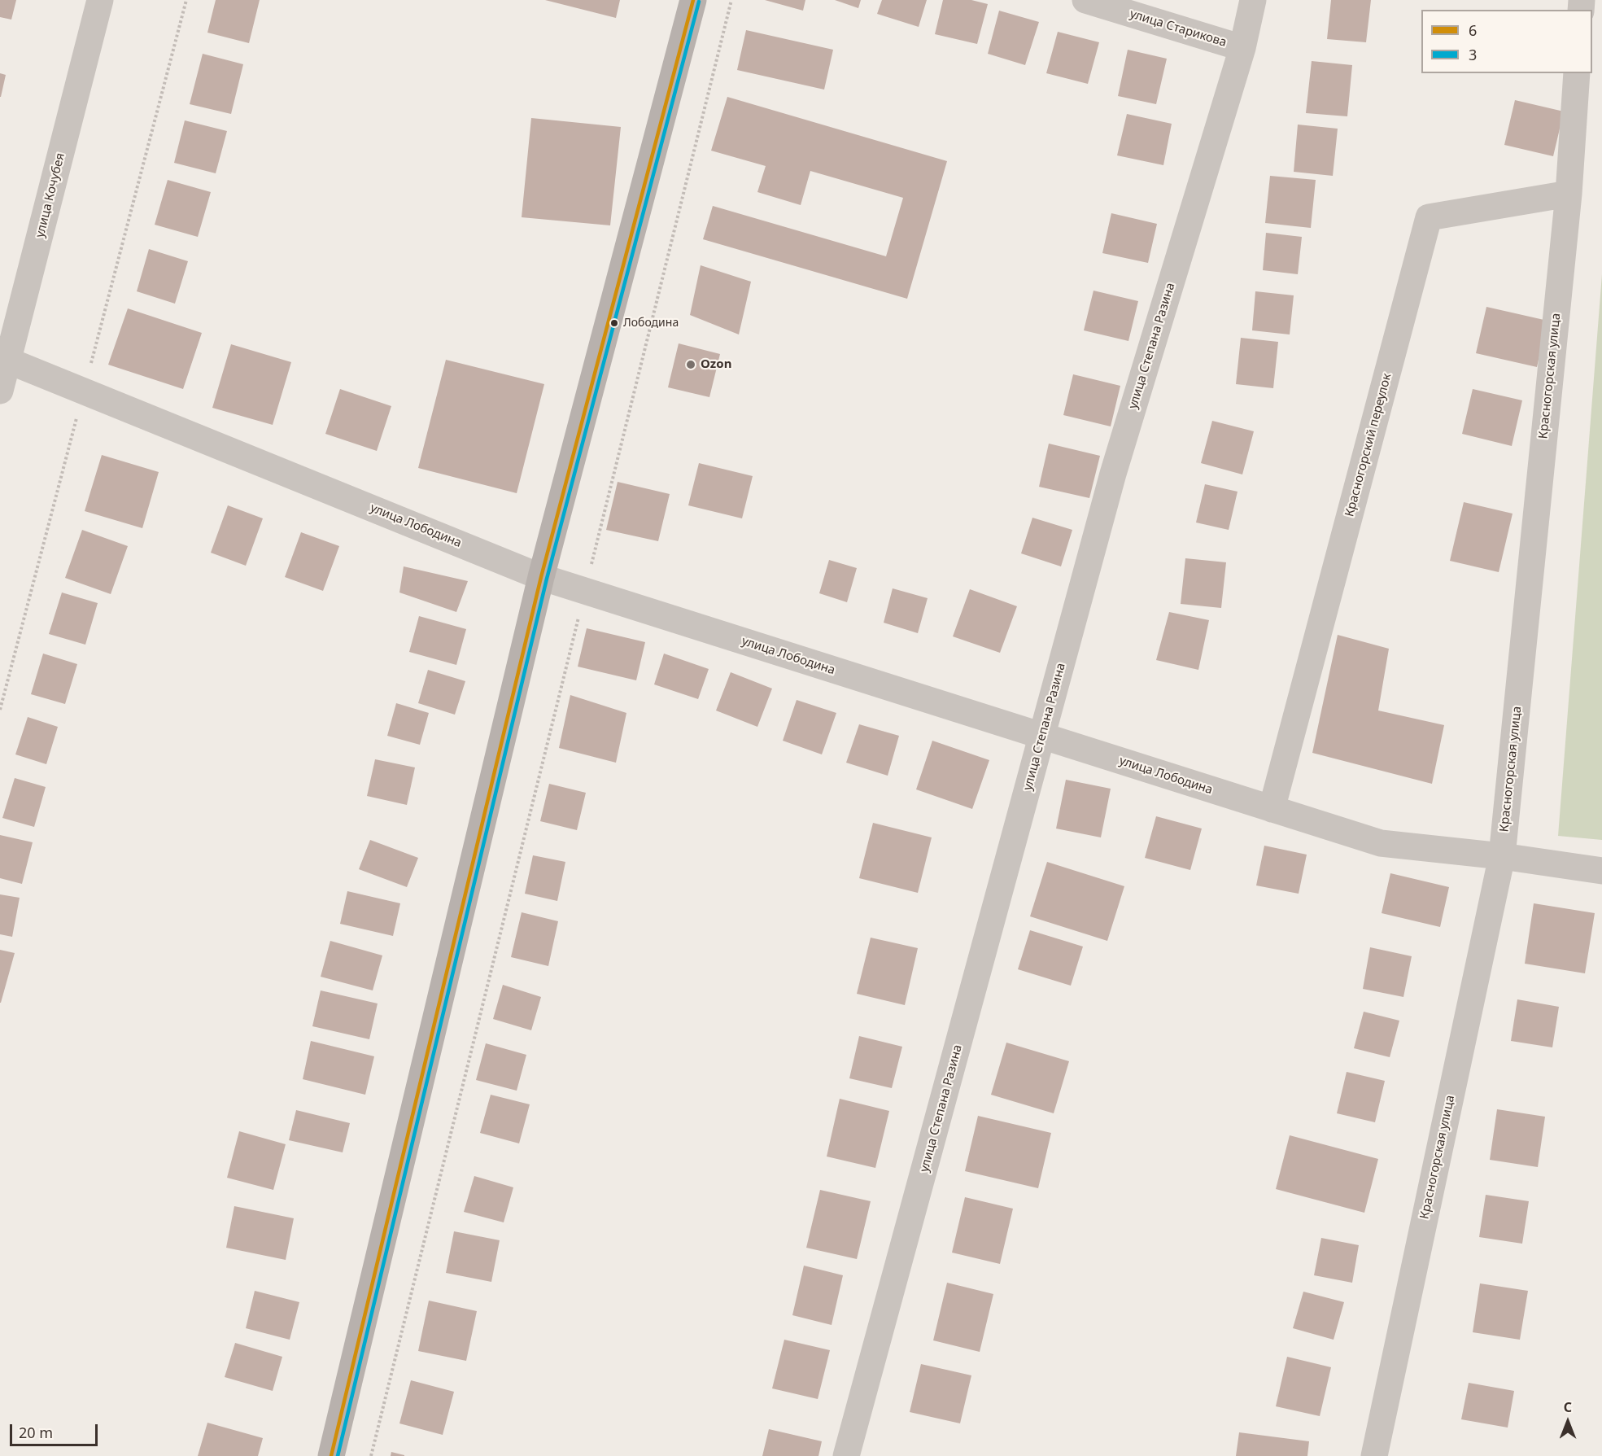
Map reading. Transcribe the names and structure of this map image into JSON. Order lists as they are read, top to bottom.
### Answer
{
  "streets": {
    "street": [
      "улица Старикова",
      "улица Кочубея",
      "улица Степана Разина",
      "Красногорская улица",
      "Красногорский переулок",
      "улица Лободина"
    ]
  },
  "crossings": [
    ["улица Старикова", "улица Степана Разина"],
    ["улица Кочубея", "улица Лободина"],
    ["улица Степана Разина", "улица Лободина"],
    ["Красногорская улица", "Красногорский переулок"],
    ["Красногорская улица", "улица Лободина"],
    ["Красногорский переулок", "улица Лободина"]
  ],
  "places": ["Лободина", "Ozon"],
  "lines": ["transit line 6", "transit line 3"],
  "legend": ["6", "3"],
  "scale_bar": "20 m",
  "north": "top"
}
